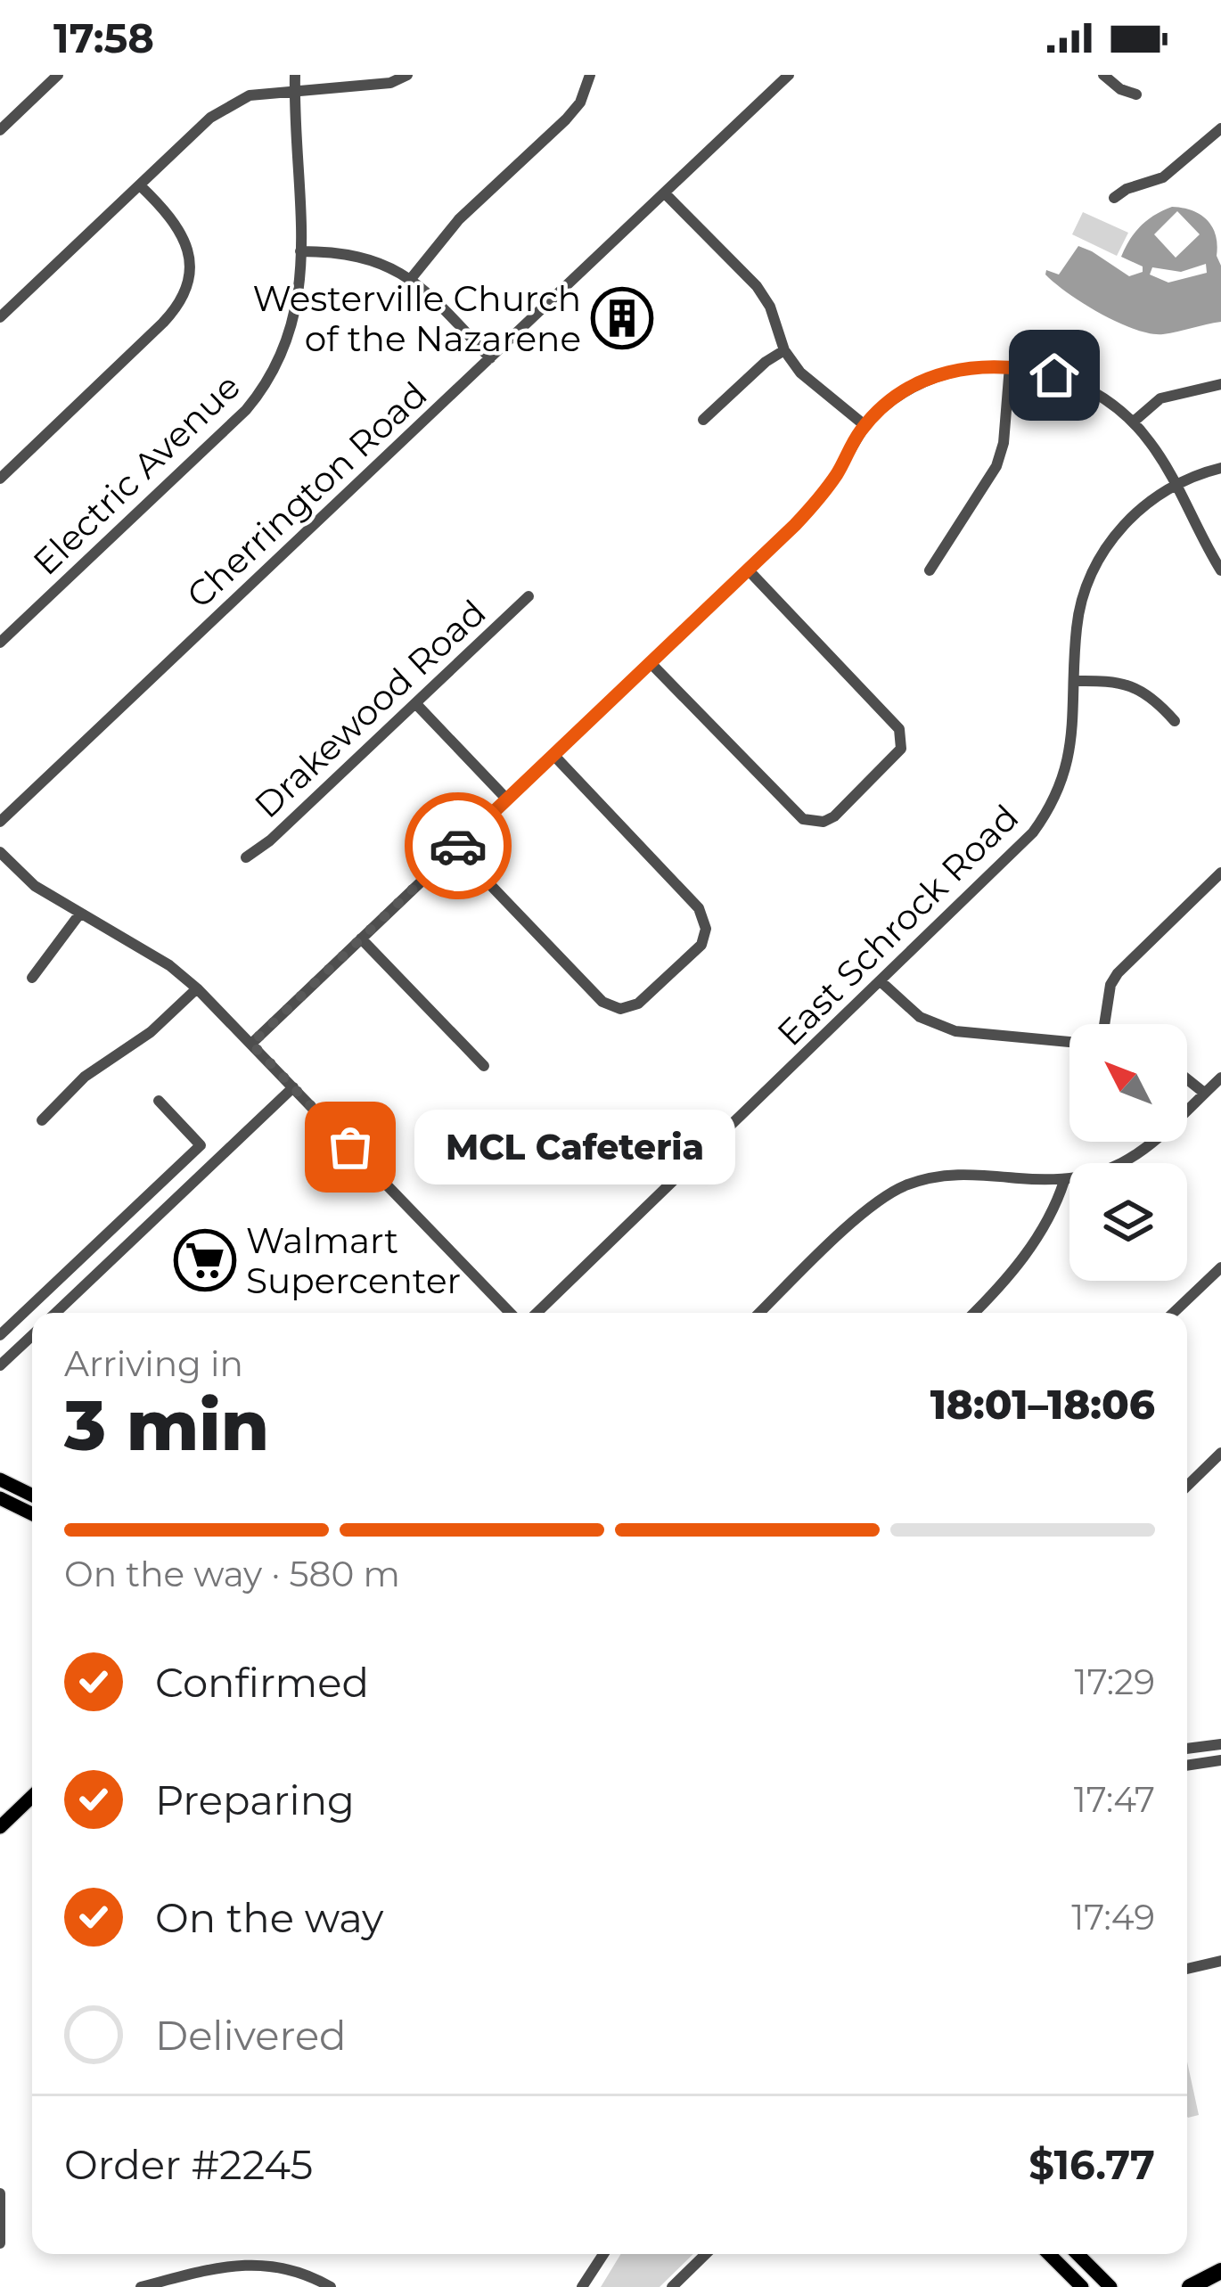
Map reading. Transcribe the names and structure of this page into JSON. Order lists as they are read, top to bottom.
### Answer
{
  "streets": {
    "street": [
      "Electric Avenue",
      "Cherrington Road",
      "Drakewood Road",
      "East Schrock Road"
    ]
  },
  "places": {
    "building": ["Westerville Church of the Nazarene"],
    "other": ["MCL Cafeteria"],
    "supermarket": ["Walmart Supercenter"]
  },
  "north": "top left",
  "page": {
    "status": "17:58",
    "bubble": "MCL Cafeteria",
    "heading": ["3 min", "Arriving in", "18:01–18:06"],
    "panel": ["Order #2245", "$16.77"],
    "bar": "On the way · 580 m",
    "list": [
      ["Confirmed", "17:29"],
      ["Preparing", "17:47"],
      ["On the way", "17:49"],
      "Delivered"
    ]
  }
}
